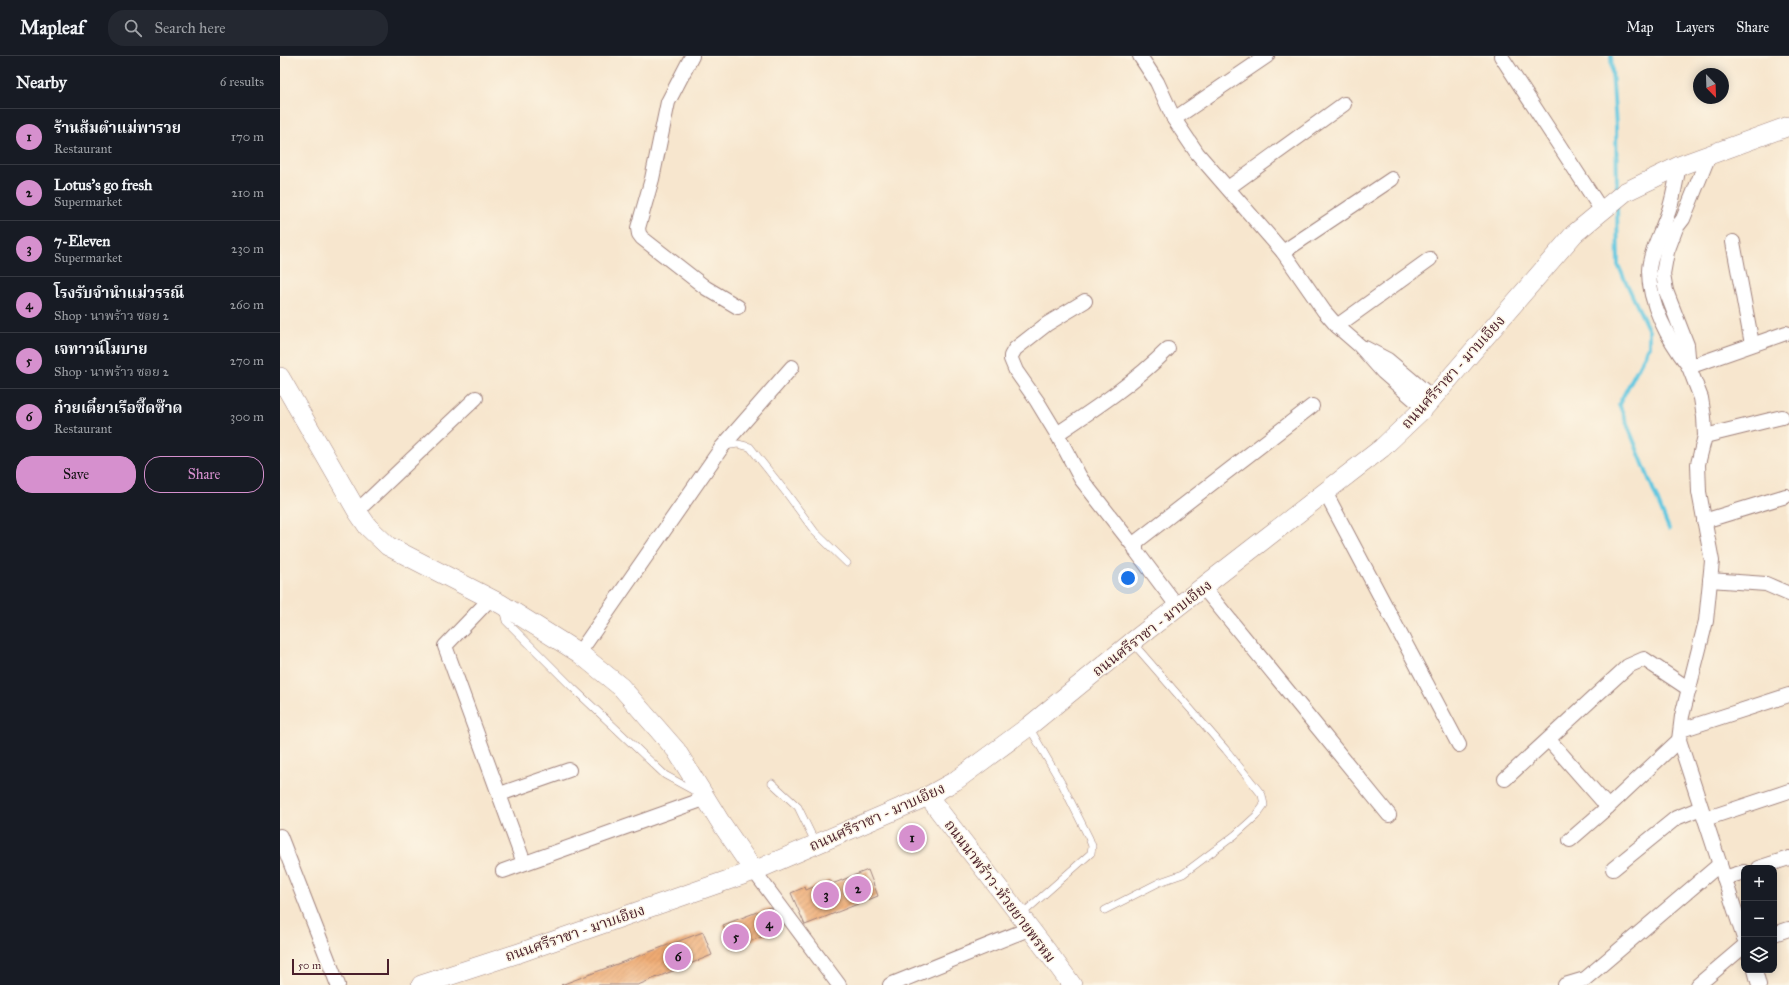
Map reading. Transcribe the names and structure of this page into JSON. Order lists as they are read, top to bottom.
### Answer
{
  "streets": {
    "main road": ["ถนนศรีราชา - มาบเอียง", "ถนนนาพร้าว-ห้วยยายพรหม"]
  },
  "crossings": [
    ["ถนนศรีราชา - มาบเอียง", "ถนนนาพร้าว-ห้วยยายพรหม"]
  ],
  "scale_bar": "50 m",
  "north": "bottom right",
  "page": {
    "header": "Mapleaf",
    "search": "Search here",
    "nav": ["Map", "Layers", "Share"],
    "heading": ["Nearby", "6 results"],
    "list": [
      {
        "mark": "1",
        "name": "ร้านส้มตำแม่พารวย",
        "note": "Restaurant",
        "value": "170 m"
      },
      {
        "mark": "2",
        "name": "Lotus's go fresh",
        "note": "Supermarket",
        "value": "210 m"
      },
      {
        "mark": "3",
        "name": "7-Eleven",
        "note": "Supermarket",
        "value": "230 m"
      },
      {
        "mark": "4",
        "name": "โรงรับจำนำแม่วรรณี",
        "note": "Shop · นาพร้าว ซอย 2",
        "value": "260 m"
      },
      {
        "mark": "5",
        "name": "เจทาวน์โมบาย",
        "note": "Shop · นาพร้าว ซอย 2",
        "value": "270 m"
      },
      {
        "mark": "6",
        "name": "ก๋วยเตี๋ยวเรือซี๊ดซ๊าด",
        "note": "Restaurant",
        "value": "300 m"
      }
    ],
    "buttons": ["Save", "Share"],
    "pins": [
      "1",
      "2",
      "3",
      "4",
      "5",
      "6"
    ],
    "map_buttons": ["+", "−"],
    "scale": "50 m"
  }
}
